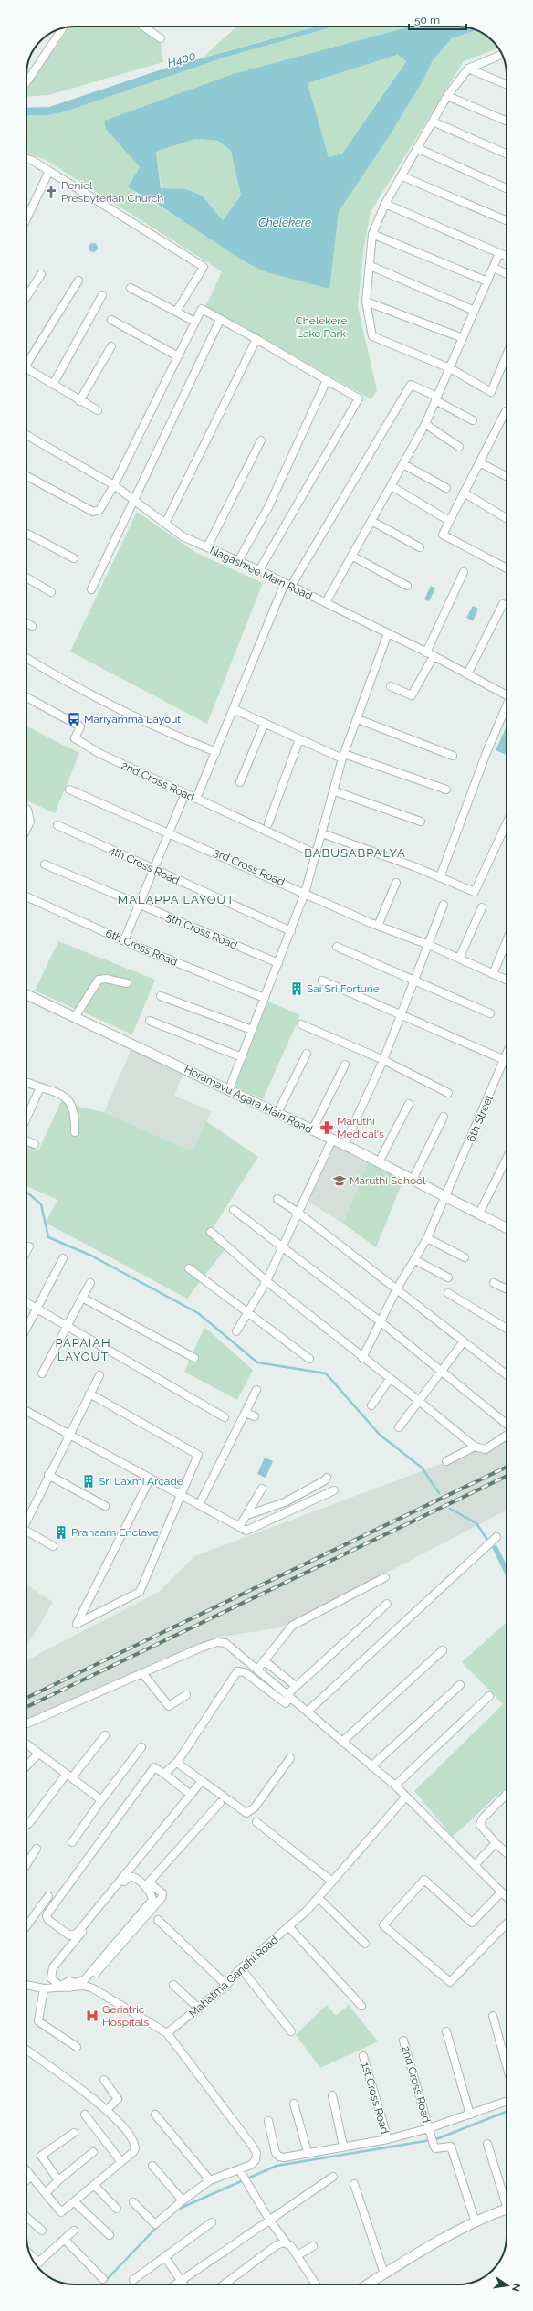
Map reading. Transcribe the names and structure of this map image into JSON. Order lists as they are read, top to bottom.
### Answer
{
  "streets": {
    "street": [
      "Nagashree Main Road",
      "2nd Cross Road",
      "4th Cross Road",
      "3rd Cross Road",
      "5th Cross Road",
      "6th Cross Road",
      "Horamavu Agara Main Road",
      "6th Street",
      "Mahatma Gandhi Road",
      "1st Cross Road"
    ]
  },
  "crossings": [
    ["Horamavu Agara Main Road", "6th Street"]
  ],
  "districts": ["BABUSABPALYA", "MALAPPA LAYOUT", "PAPAIAH LAYOUT"],
  "water": ["H400", "Chelekere"],
  "parks": ["Chelekere Lake Park"],
  "places": {
    "church": ["Peniel Presbyterian Church"],
    "bus stop": ["Mariyamma Layout"],
    "building": ["Sai Sri Fortune", "Sri Laxmi Arcade", "Pranaam Enclave"],
    "pharmacy": ["Maruthi Medical's"],
    "school or university": ["Maruthi School"],
    "hospital": ["Geriatric Hospitals"]
  },
  "scale_bar": "50 m",
  "north": "right"
}
